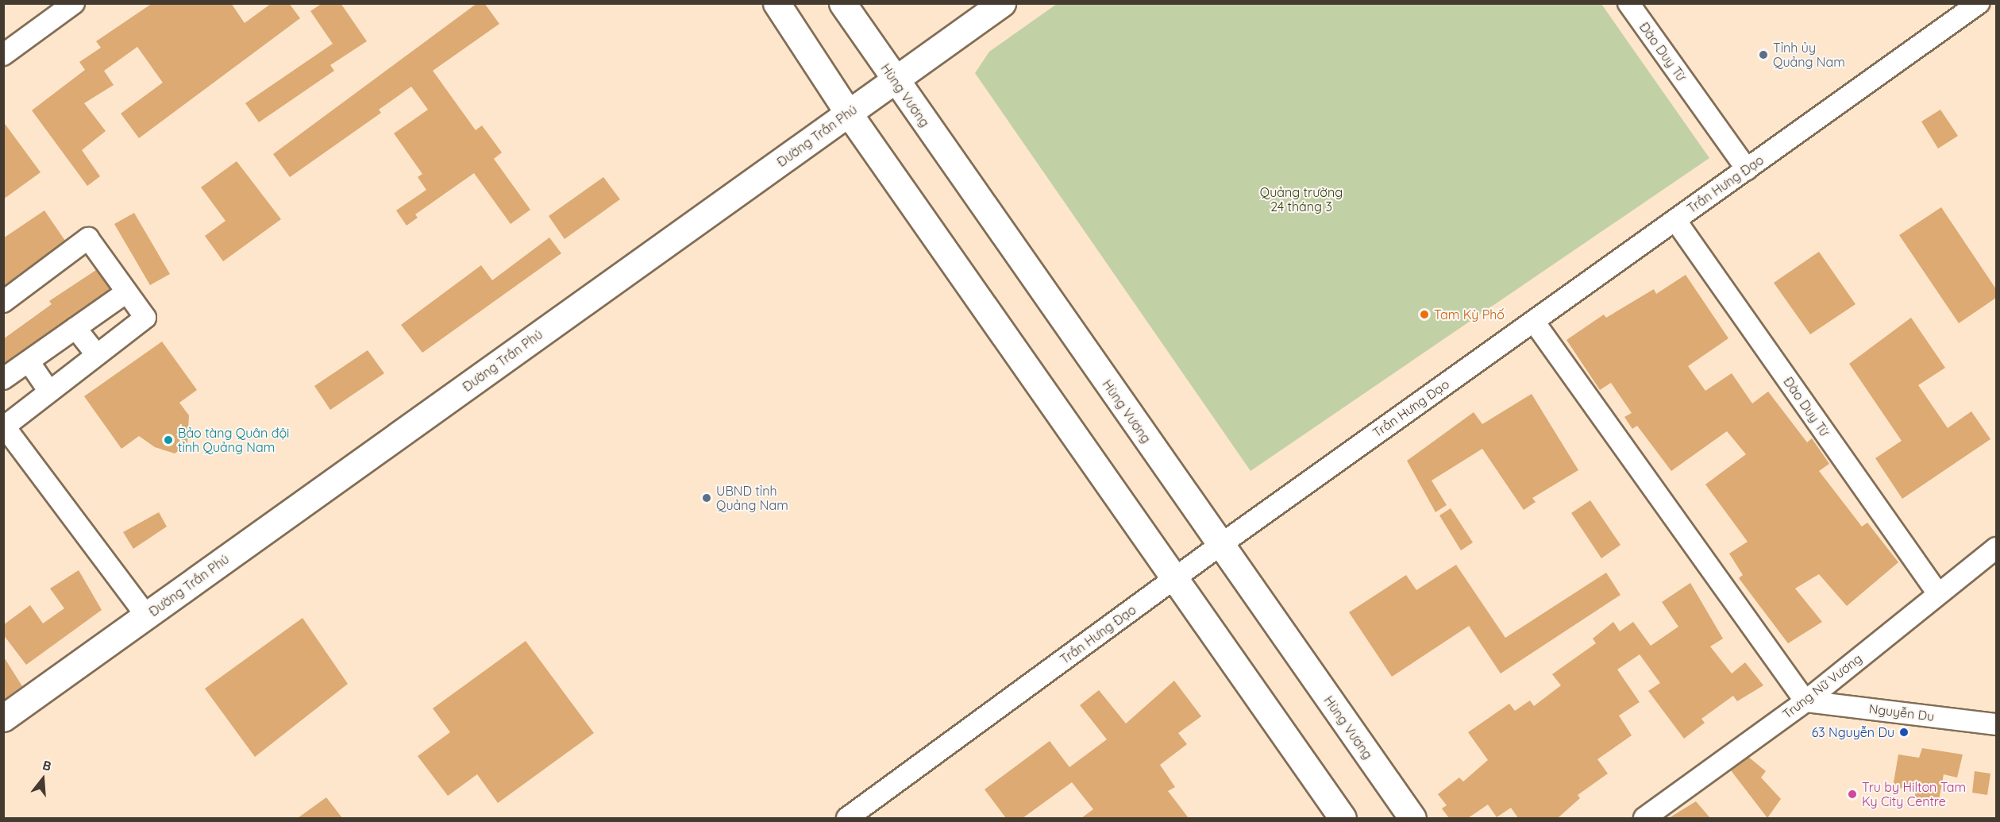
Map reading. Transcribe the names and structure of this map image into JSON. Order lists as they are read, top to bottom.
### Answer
{
  "streets": {
    "main road": ["Hùng Vương", "Đường Trần Phú"],
    "street": [
      "Đào Duy Từ",
      "Trần Hưng Đạo",
      "Trưng Nữ Vương",
      "Nguyễn Du"
    ]
  },
  "crossings": [
    ["Đào Duy Từ", "Trần Hưng Đạo"],
    ["Đào Duy Từ", "Trưng Nữ Vương"],
    ["Hùng Vương", "Đường Trần Phú"],
    ["Hùng Vương", "Trần Hưng Đạo"],
    ["Trưng Nữ Vương", "Nguyễn Du"]
  ],
  "parks": ["Quảng trường 24 tháng 3"],
  "places": [
    "Tỉnh ủy Quảng Nam",
    "Tam Kỳ Phố",
    "Bảo tàng Quân đội tỉnh Quảng Nam",
    "UBND tỉnh Quảng Nam",
    "63 Nguyễn Du",
    "Tru by Hilton Tam Ky City Centre"
  ],
  "north": "top"
}
